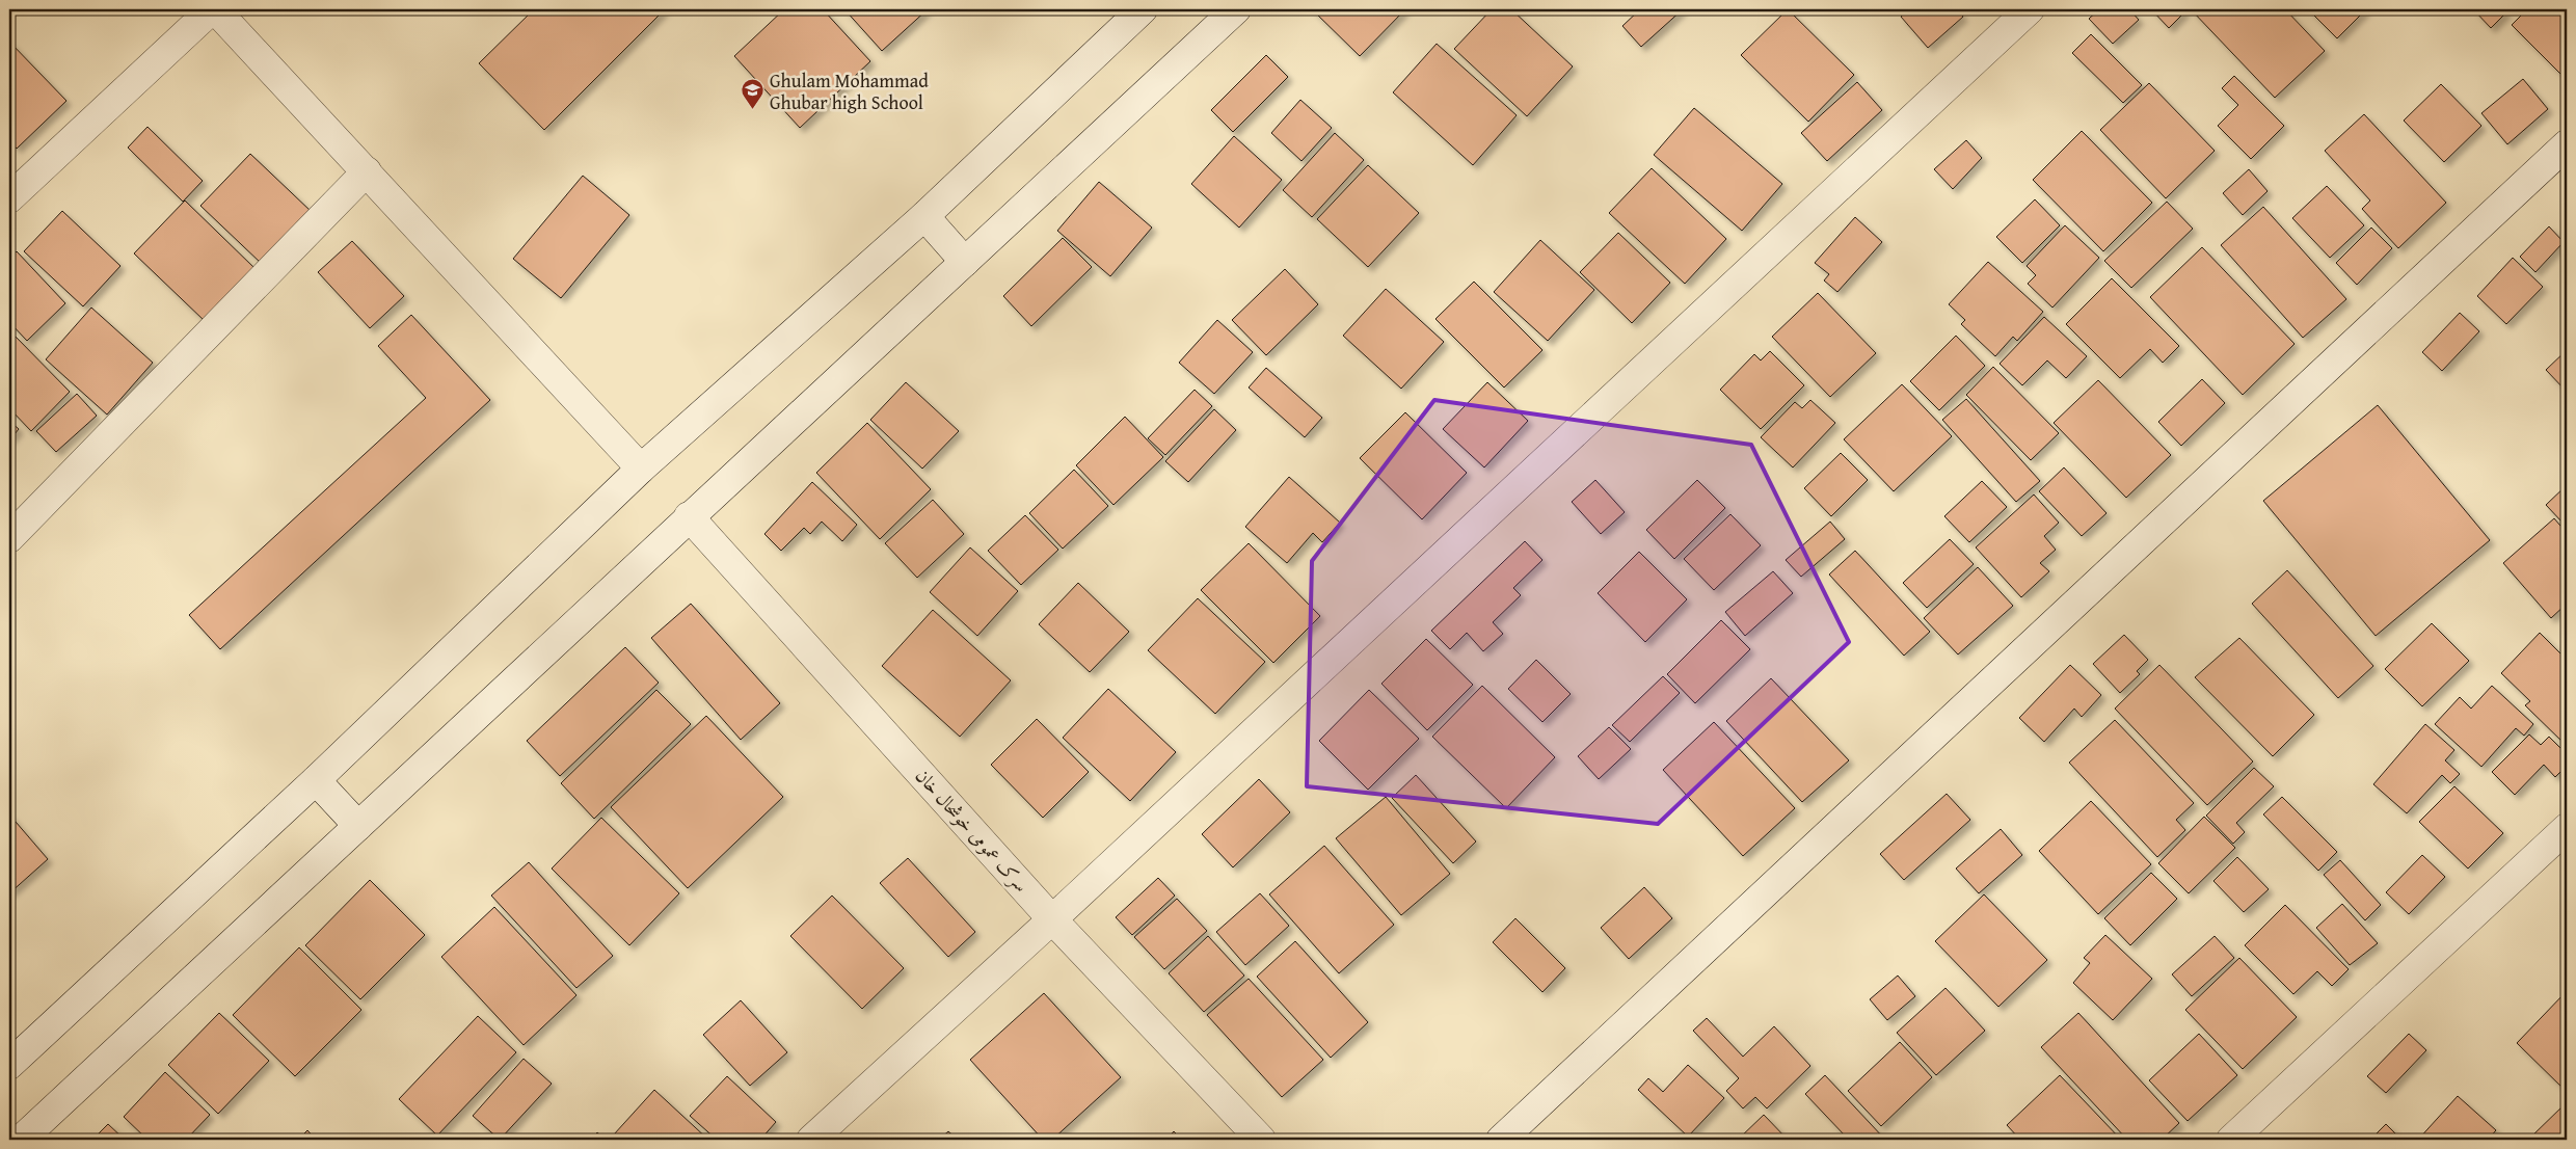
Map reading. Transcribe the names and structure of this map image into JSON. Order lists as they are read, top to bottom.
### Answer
{
  "streets": {
    "street": ["سرک عمومی خوشحال خان"]
  },
  "places": {
    "school or university": ["Ghulam Mohammad Ghubar high School"]
  }
}
